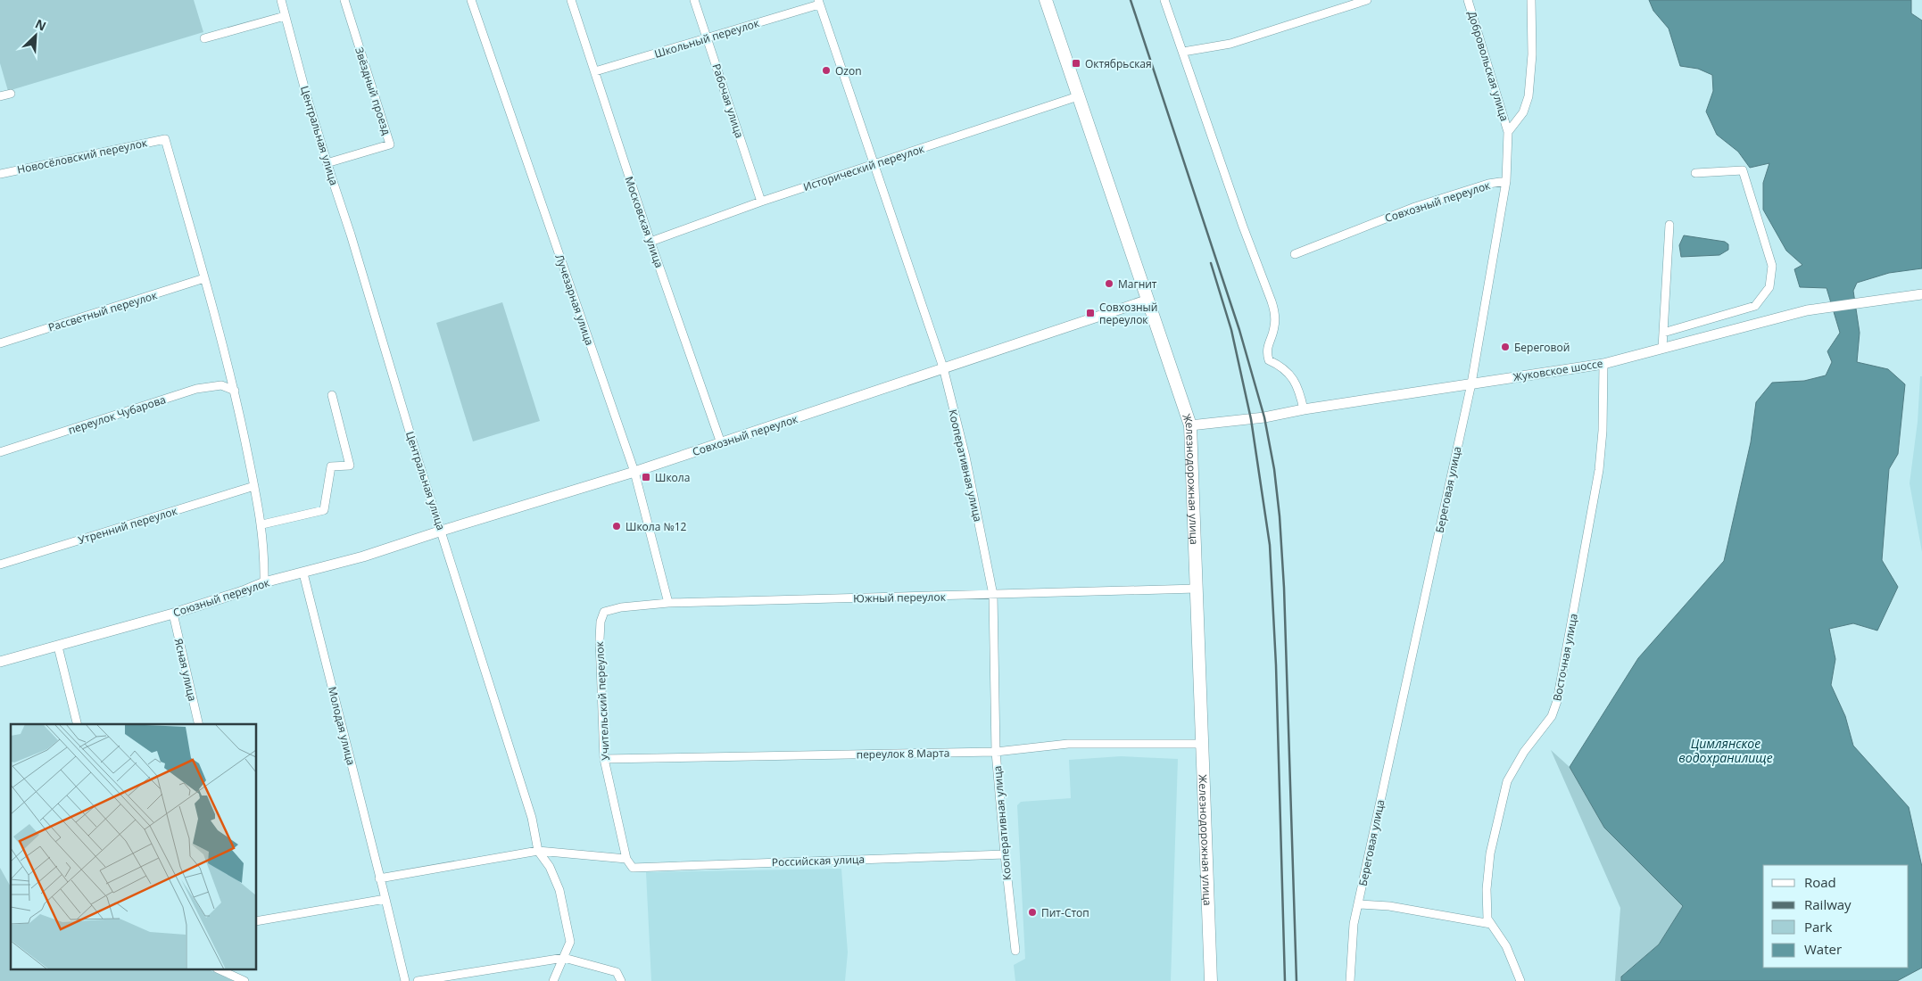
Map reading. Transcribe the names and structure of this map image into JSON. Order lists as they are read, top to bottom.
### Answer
{
  "streets": {
    "main road": ["Железнодорожная улица"],
    "street": [
      "Школьный переулок",
      "Добровольская улица",
      "Звёздный проезд",
      "Рабочая улица",
      "Центральная улица",
      "Новосёловский переулок",
      "Исторический переулок",
      "Совхозный переулок",
      "Московская улица",
      "Лучезарная улица",
      "Рассветный переулок",
      "Жуковское шоссе",
      "переулок Чубарова",
      "Кооперативная улица",
      "Береговая улица",
      "Утренний переулок",
      "Союзный переулок",
      "Южный переулок",
      "Восточная улица",
      "Ясная улица",
      "Учительский переулок",
      "Молодая улица",
      "переулок 8 Марта",
      "Российская улица"
    ]
  },
  "crossings": [
    ["Школьный переулок", "Рабочая улица"],
    ["Школьный переулок", "Московская улица"],
    ["Школьный переулок", "Кооперативная улица"],
    ["Добровольская улица", "Береговая улица"],
    ["Звёздный проезд", "Центральная улица"],
    ["Рабочая улица", "Исторический переулок"],
    ["Центральная улица", "Совхозный переулок"],
    ["Центральная улица", "Союзный переулок"],
    ["Новосёловский переулок", "Рассветный переулок"],
    ["Исторический переулок", "Московская улица"],
    ["Исторический переулок", "Кооперативная улица"],
    ["Исторический переулок", "Железнодорожная улица"],
    ["Совхозный переулок", "Московская улица"],
    ["Совхозный переулок", "Лучезарная улица"],
    ["Совхозный переулок", "Кооперативная улица"],
    ["Совхозный переулок", "Железнодорожная улица"],
    ["Совхозный переулок", "Береговая улица"],
    ["Совхозный переулок", "Союзный переулок"],
    ["Лучезарная улица", "Южный переулок"],
    ["Жуковское шоссе", "Железнодорожная улица"],
    ["Жуковское шоссе", "Береговая улица"],
    ["Жуковское шоссе", "Восточная улица"],
    ["Кооперативная улица", "Южный переулок"],
    ["Кооперативная улица", "переулок 8 Марта"],
    ["Кооперативная улица", "Российская улица"],
    ["Железнодорожная улица", "Южный переулок"],
    ["Железнодорожная улица", "переулок 8 Марта"],
    ["Союзный переулок", "Ясная улица"],
    ["Союзный переулок", "Молодая улица"],
    ["Южный переулок", "Учительский переулок"],
    ["Учительский переулок", "переулок 8 Марта"],
    ["Учительский переулок", "Российская улица"]
  ],
  "water": ["Цимлянское водохранилище"],
  "places": {
    "transit": ["Октябрьская", "Совхозный переулок", "Школа"],
    "other": [
      "Ozon",
      "Магнит",
      "Береговой",
      "Школа №12",
      "Пит-Стоп"
    ]
  },
  "legend": [
    "Road",
    "Railway",
    "Park",
    "Water"
  ],
  "north": "top right"
}
